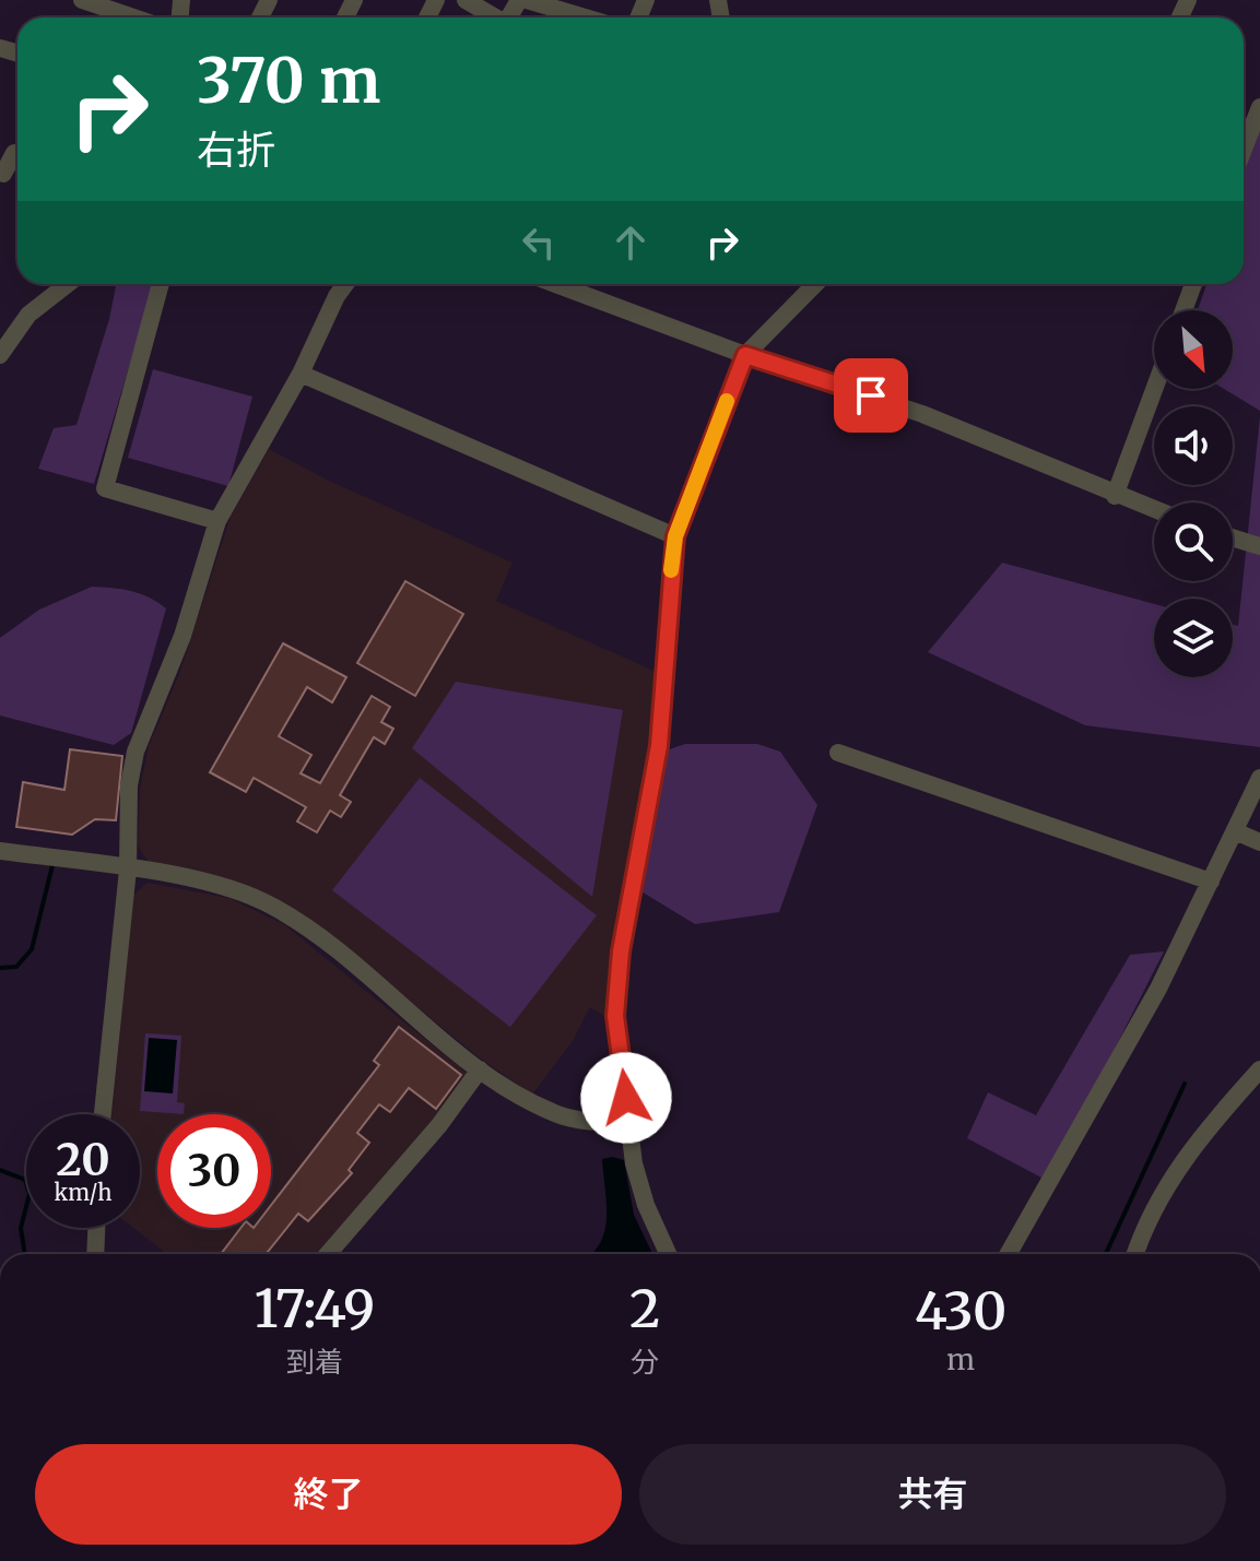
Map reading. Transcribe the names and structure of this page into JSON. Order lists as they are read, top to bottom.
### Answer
{
  "north": "bottom right",
  "page": {
    "turn": ["370 m", "右折"],
    "speed": "20 km/h",
    "limit": "30",
    "eta": [
      "17:49",
      "到着",
      "2",
      "分",
      "430",
      "m"
    ],
    "buttons": ["終了", "共有"]
  }
}
